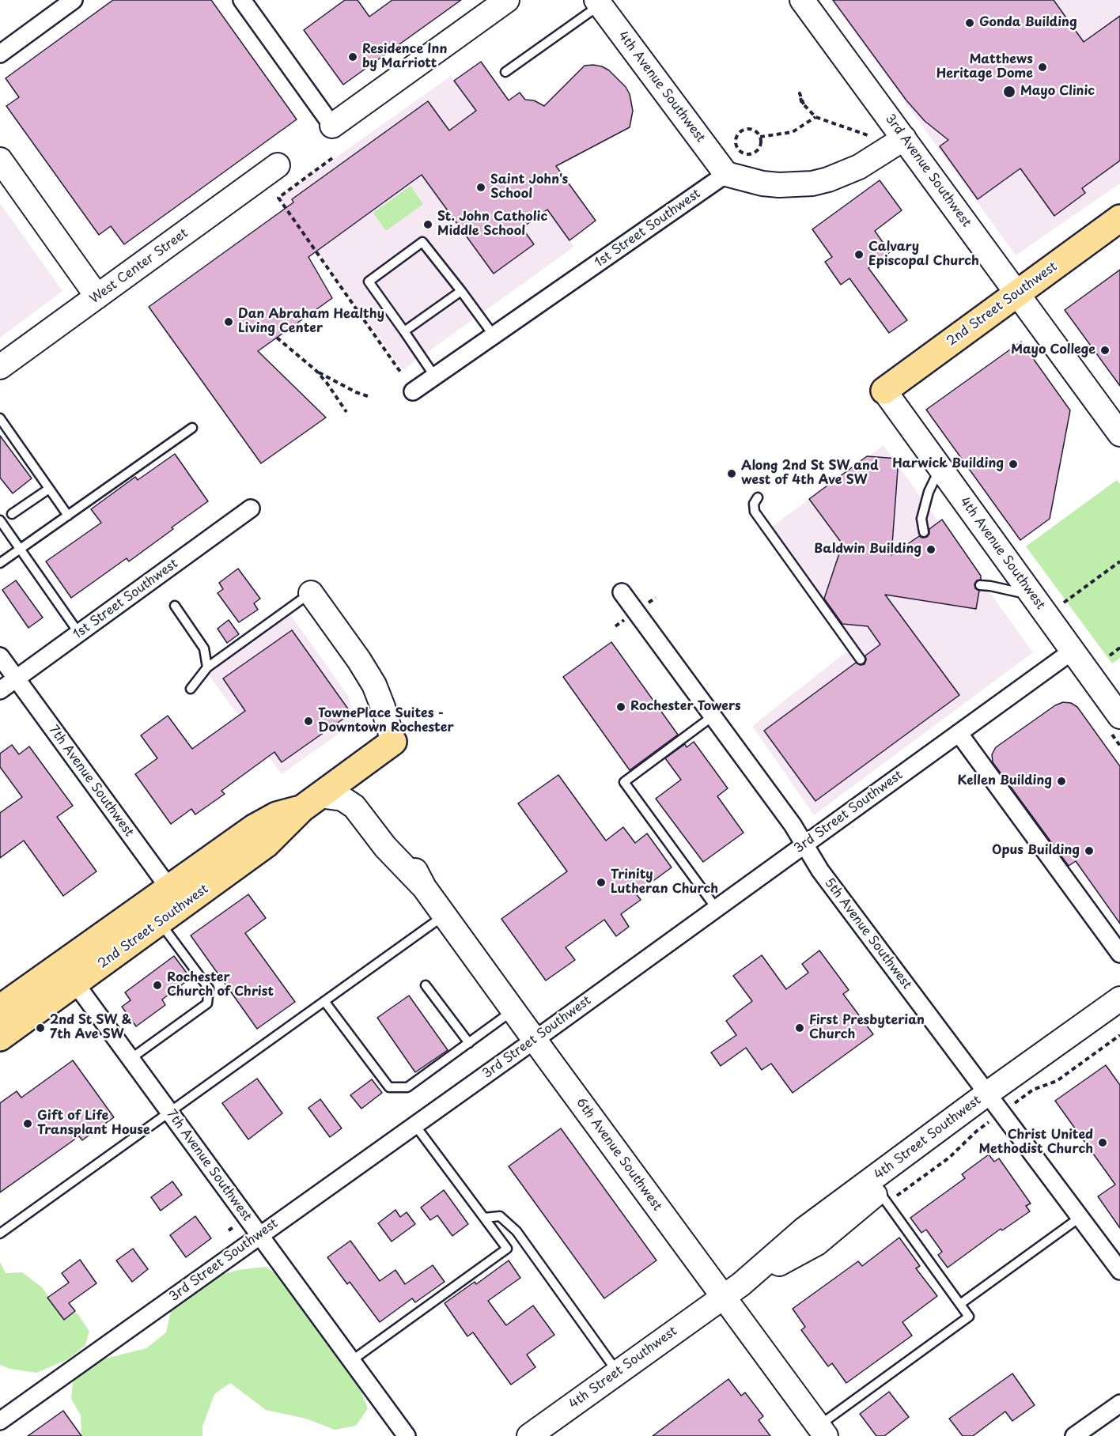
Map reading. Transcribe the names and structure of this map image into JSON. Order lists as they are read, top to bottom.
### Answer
{
  "streets": {
    "main road": ["2nd Street Southwest"],
    "street": [
      "4th Avenue Southwest",
      "3rd Avenue Southwest",
      "1st Street Southwest",
      "West Center Street",
      "7th Avenue Southwest",
      "3rd Street Southwest",
      "5th Avenue Southwest",
      "4th Street Southwest",
      "6th Avenue Southwest"
    ]
  },
  "crossings": [
    ["4th Avenue Southwest", "1st Street Southwest"],
    ["4th Avenue Southwest", "2nd Street Southwest"],
    ["4th Avenue Southwest", "3rd Street Southwest"],
    ["3rd Avenue Southwest", "2nd Street Southwest"],
    ["1st Street Southwest", "7th Avenue Southwest"],
    ["2nd Street Southwest", "7th Avenue Southwest"],
    ["2nd Street Southwest", "6th Avenue Southwest"],
    ["7th Avenue Southwest", "3rd Street Southwest"],
    ["3rd Street Southwest", "5th Avenue Southwest"],
    ["3rd Street Southwest", "6th Avenue Southwest"],
    ["5th Avenue Southwest", "4th Street Southwest"],
    ["4th Street Southwest", "6th Avenue Southwest"]
  ],
  "places": [
    "Gonda Building",
    "Residence Inn by Marriott",
    "Matthews Heritage Dome",
    "Mayo Clinic",
    "Saint John's School",
    "St. John Catholic Middle School",
    "Calvary Episcopal Church",
    "Dan Abraham Healthy Living Center",
    "Mayo College",
    "Harwick Building",
    "Along 2nd St SW and west of 4th Ave SW",
    "Baldwin Building",
    "Rochester Towers",
    "TownePlace Suites - Downtown Rochester",
    "Kellen Building",
    "Opus Building",
    "Trinity Lutheran Church",
    "Rochester Church of Christ",
    "2nd St SW & 7th Ave SW",
    "First Presbyterian Church",
    "Gift of Life Transplant House",
    "Christ United Methodist Church"
  ]
}
